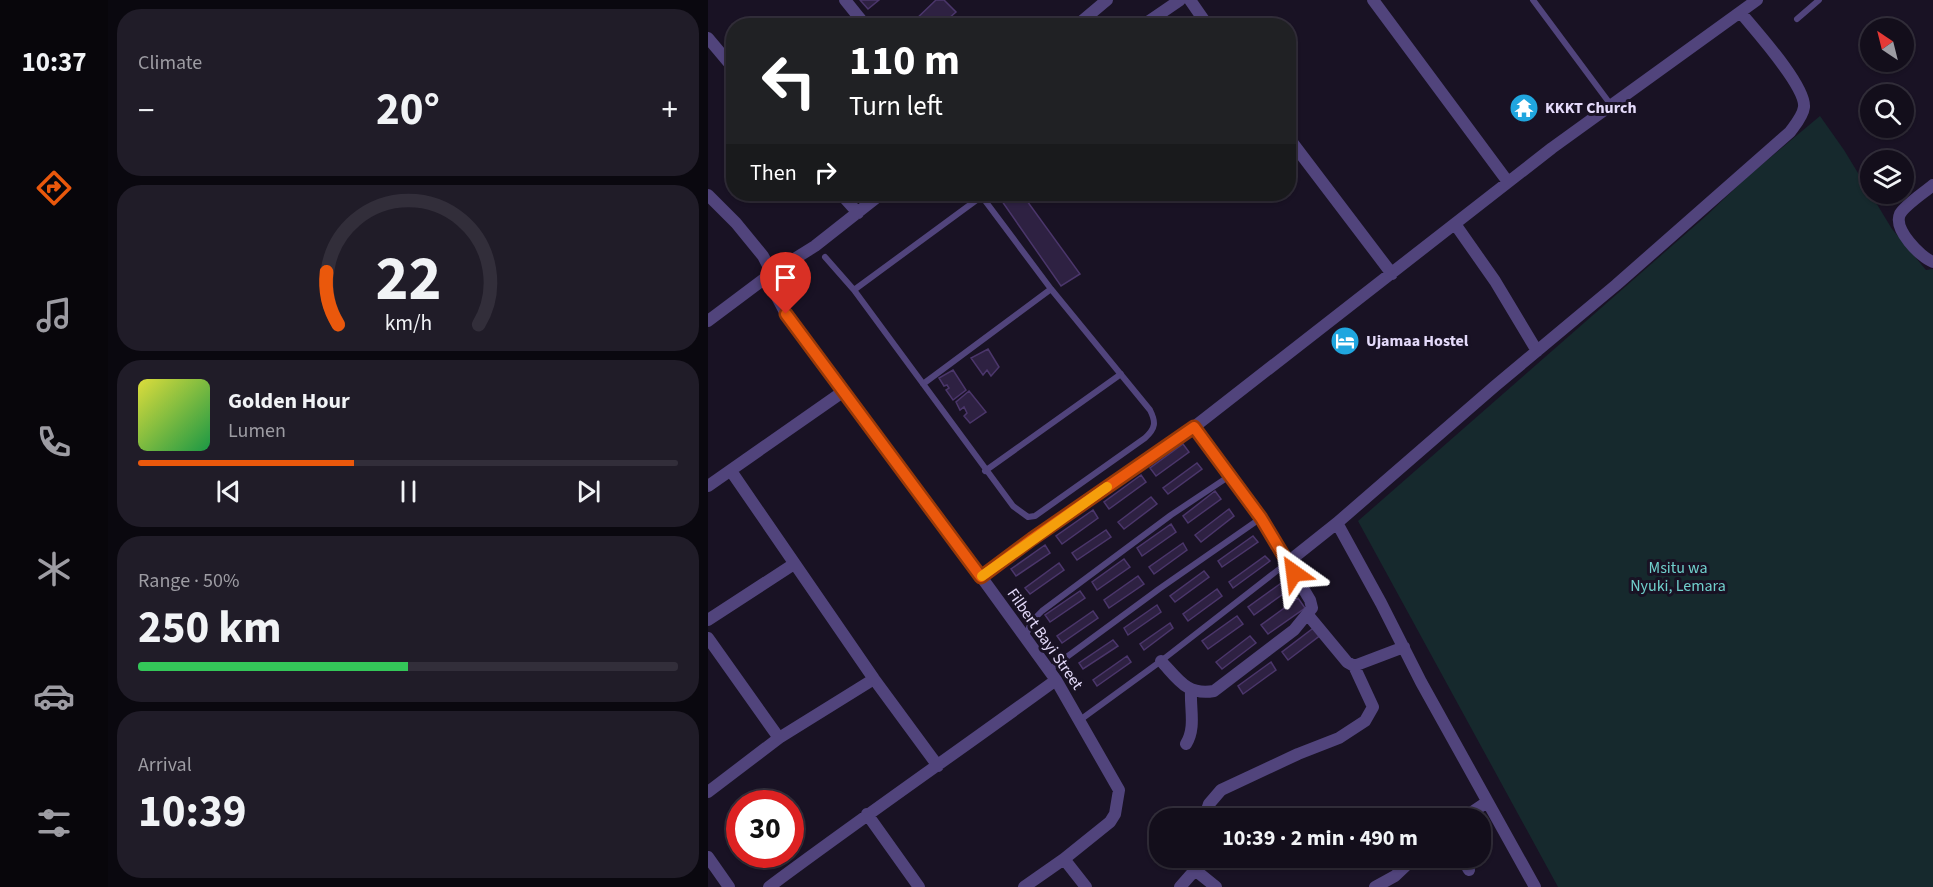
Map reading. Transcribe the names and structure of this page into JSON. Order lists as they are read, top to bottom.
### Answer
{
  "streets": {
    "street": ["Filbert Bayi Street"]
  },
  "parks": ["Msitu wa Nyuki, Lemara"],
  "places": {
    "temple": ["KKKT Church"],
    "hotel": ["Ujamaa Hostel"]
  },
  "north": "top left",
  "page": {
    "tabs": "10:37",
    "tile": [
      "Climate",
      ["Range · 50%", "250 km"],
      ["Arrival", "10:39"]
    ],
    "turn": ["110 m", "Turn left"],
    "heat": ["−", "20°", "+"],
    "then": "Then",
    "song": ["Golden Hour", "Lumen"],
    "limit": "30",
    "trip": "10:39 · 2 min · 490 m",
    "gauge": ["22", "km/h"]
  }
}
